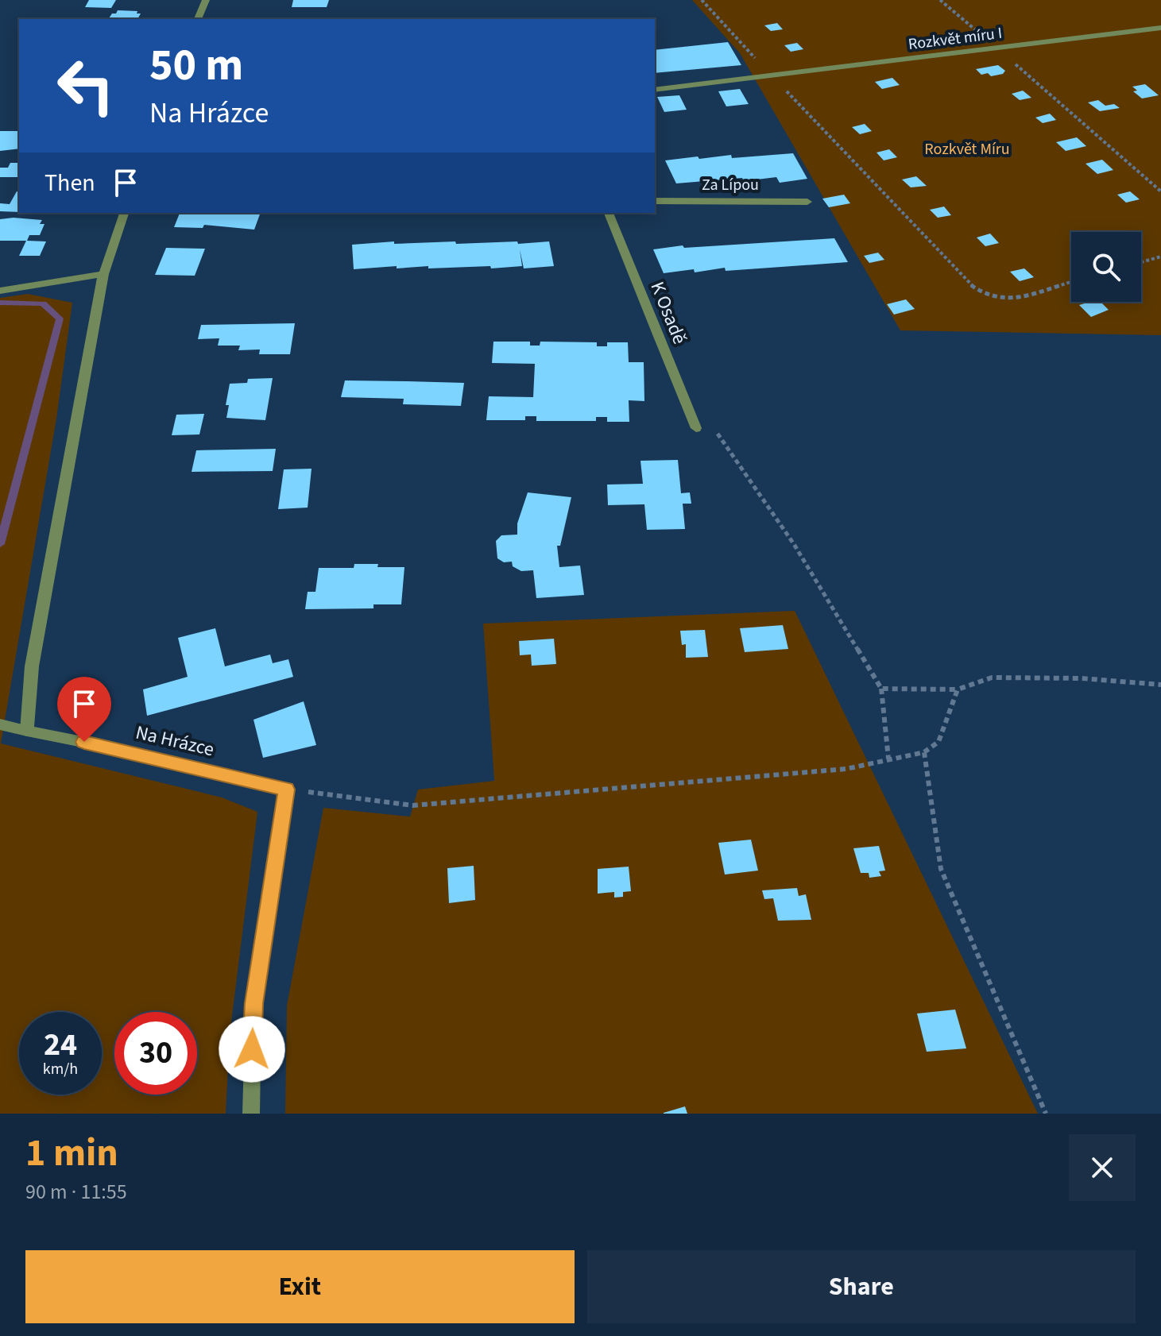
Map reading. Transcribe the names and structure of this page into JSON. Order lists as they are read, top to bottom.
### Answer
{
  "streets": {
    "street": [
      "Rozkvět míru I",
      "Za Lípou",
      "K Osadě",
      "Na Hrázce"
    ]
  },
  "parks": ["Rozkvět Míru"],
  "page": {
    "turn": ["50 m", "Na Hrázce"],
    "then": "Then",
    "speed": "24 km/h",
    "limit": "30",
    "heading": ["1 min", "90 m · 11:55"],
    "buttons": ["Exit", "Share"]
  }
}
